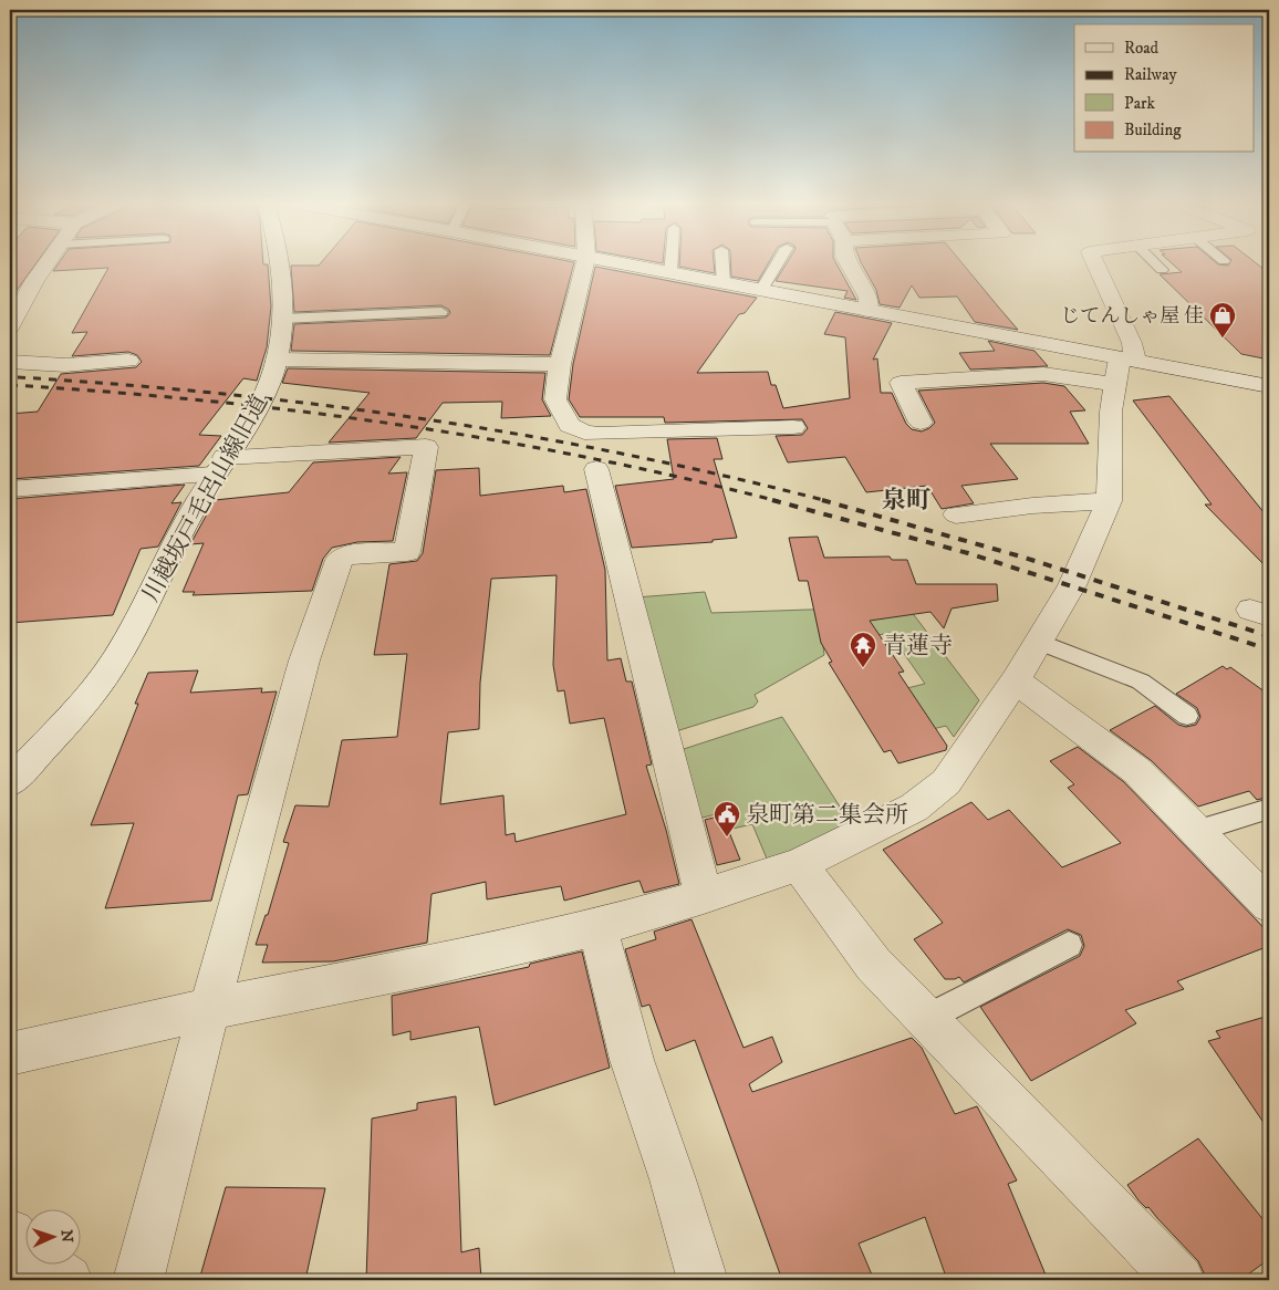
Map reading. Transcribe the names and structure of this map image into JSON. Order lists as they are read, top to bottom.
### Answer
{
  "streets": {
    "street": ["川越坂戸毛呂山線旧道"]
  },
  "districts": ["泉町"],
  "places": {
    "shop": ["じてんしゃ屋 佳"],
    "temple": ["青蓮寺"],
    "public building": ["泉町第二集会所"]
  },
  "legend": [
    "Road",
    "Railway",
    "Park",
    "Building"
  ],
  "north": "right"
}
